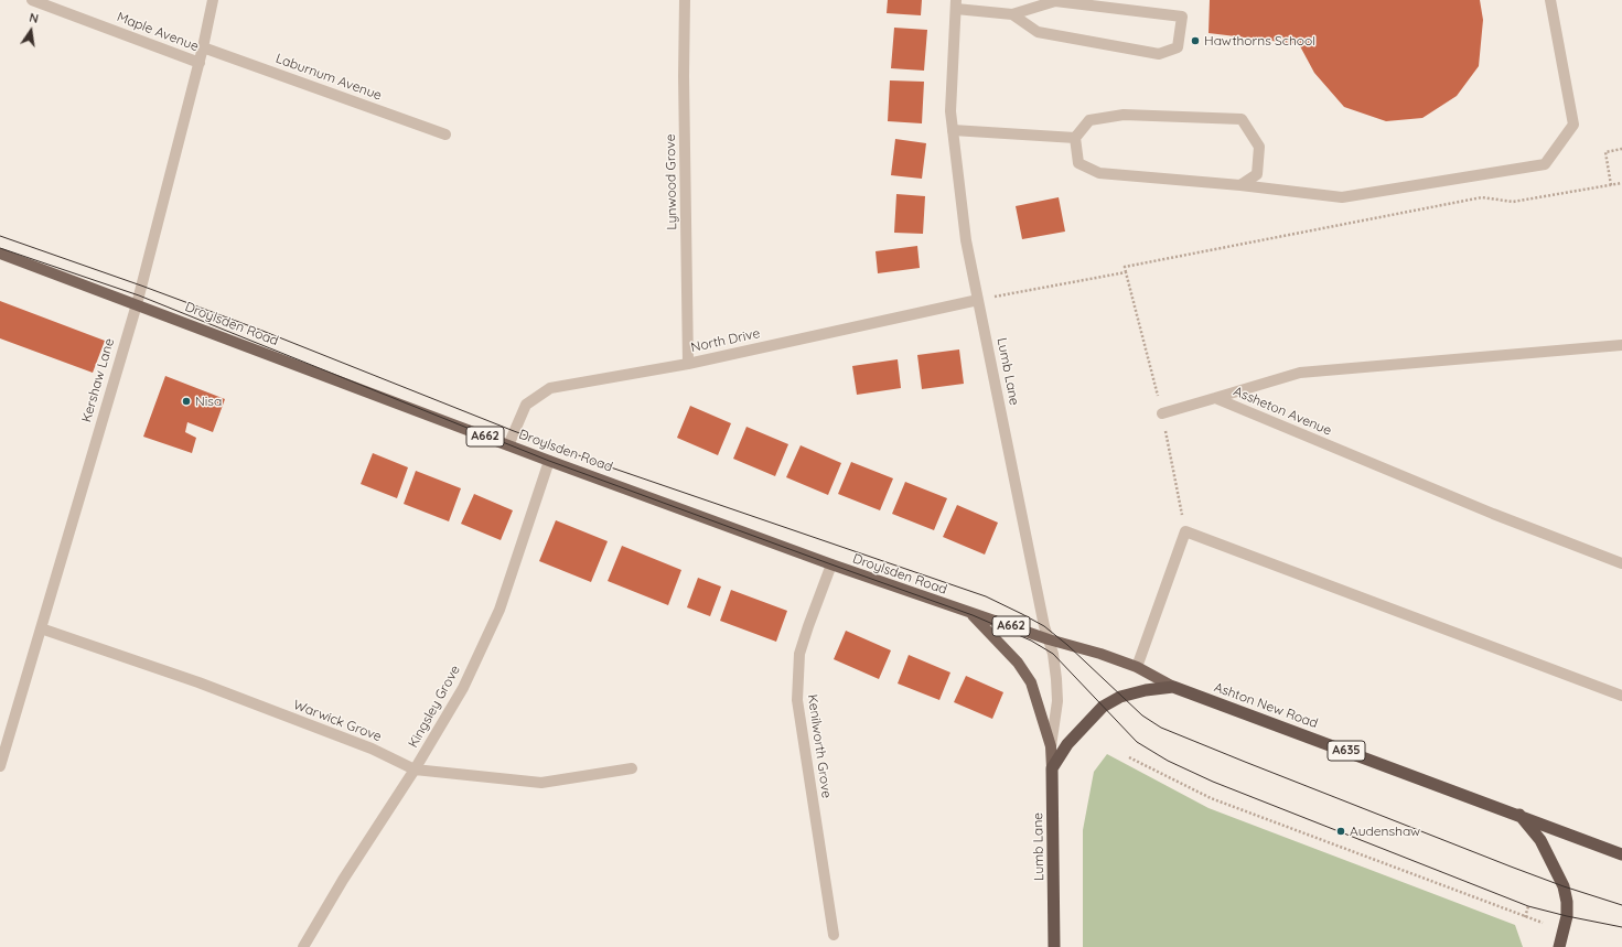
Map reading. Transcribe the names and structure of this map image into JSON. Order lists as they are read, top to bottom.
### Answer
{
  "streets": {
    "highway": ["Lumb Lane", "Ashton New Road", "A635"],
    "main road": ["Droylsden Road", "A662"],
    "street": [
      "Maple Avenue",
      "Laburnum Avenue",
      "Lynwood Grove",
      "North Drive",
      "Kershaw Lane",
      "Assheton Avenue",
      "Kingsley Grove",
      "Warwick Grove",
      "Kenilworth Grove"
    ]
  },
  "crossings": [
    ["Maple Avenue", "Kershaw Lane"],
    ["Laburnum Avenue", "Kershaw Lane"],
    ["Lynwood Grove", "North Drive"],
    ["Droylsden Road", "North Drive"],
    ["Droylsden Road", "Lumb Lane"],
    ["Droylsden Road", "Kershaw Lane"],
    ["Droylsden Road", "Ashton New Road"],
    ["Droylsden Road", "Kingsley Grove"],
    ["Droylsden Road", "Kenilworth Grove"],
    ["North Drive", "Lumb Lane"],
    ["Lumb Lane", "Ashton New Road"],
    ["Lumb Lane", "A635"],
    ["Kershaw Lane", "Warwick Grove"],
    ["Ashton New Road", "A635"],
    ["Kingsley Grove", "Warwick Grove"]
  ],
  "places": ["Hawthorns School", "Nisa", "Audenshaw"],
  "north": "top"
}
